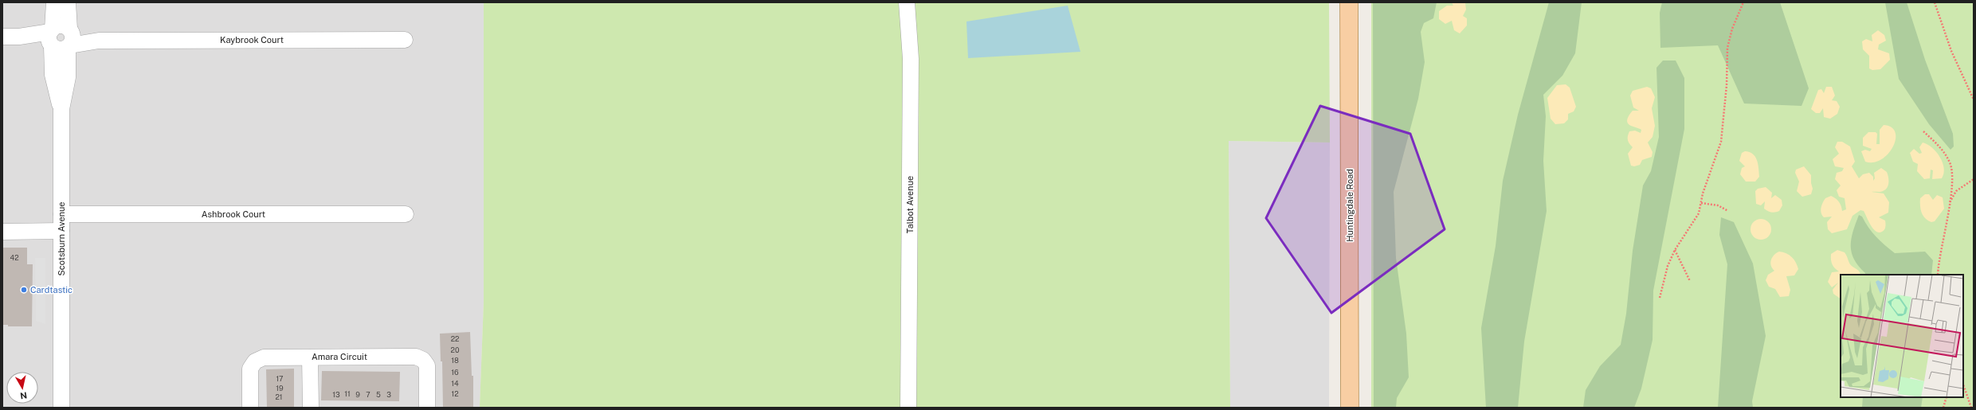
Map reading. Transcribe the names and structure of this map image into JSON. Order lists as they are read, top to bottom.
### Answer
{
  "streets": {
    "main road": ["Huntingdale Road"],
    "street": [
      "Kaybrook Court",
      "Talbot Avenue",
      "Ashbrook Court",
      "Scotsburn Avenue",
      "Amara Circuit"
    ]
  },
  "crossings": [
    ["Kaybrook Court", "Scotsburn Avenue"],
    ["Ashbrook Court", "Scotsburn Avenue"]
  ],
  "places": ["Cardtastic"],
  "house_numbers": [
    "42",
    "22",
    "20",
    "18",
    "16",
    "17",
    "14",
    "19",
    "11",
    "12",
    "13",
    "9",
    "7",
    "5",
    "3",
    "21"
  ],
  "north": "bottom"
}
